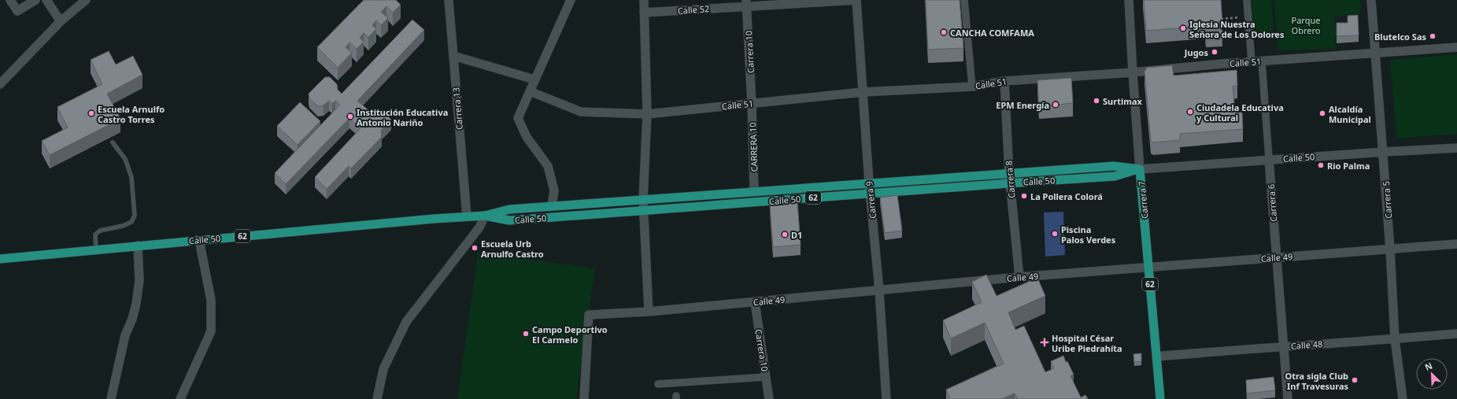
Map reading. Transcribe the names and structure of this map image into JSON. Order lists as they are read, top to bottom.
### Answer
{
  "streets": {
    "main road": ["Calle 50", "62", "Carrera 7"],
    "street": [
      "Calle 52",
      "Carrera 10",
      "Calle 51",
      "Carrera 13",
      "CARRERA 10",
      "Carrera 8",
      "Carrera 9",
      "Carrera 5",
      "Carrera 6",
      "Calle 49",
      "Calle 48"
    ]
  },
  "crossings": [
    ["Calle 52", "Carrera 10"],
    ["Calle 52", "Carrera 9"],
    ["Carrera 10", "Calle 51"],
    ["Carrera 10", "CARRERA 10"],
    ["Carrera 10", "Calle 49"],
    ["Calle 51", "CARRERA 10"],
    ["Calle 51", "Carrera 8"],
    ["Calle 51", "Carrera 9"],
    ["Calle 51", "Carrera 7"],
    ["Calle 51", "Carrera 5"],
    ["Calle 51", "Carrera 6"],
    ["Carrera 13", "Calle 50"],
    ["CARRERA 10", "Calle 50"],
    ["Calle 50", "Carrera 8"],
    ["Calle 50", "Carrera 9"],
    ["Calle 50", "Carrera 7"],
    ["Calle 50", "Carrera 5"],
    ["Calle 50", "Carrera 6"],
    ["Carrera 8", "Calle 49"],
    ["Carrera 9", "Calle 49"],
    ["Carrera 7", "Calle 49"],
    ["Carrera 7", "Calle 48"],
    ["Carrera 5", "Calle 49"],
    ["Carrera 5", "Calle 48"],
    ["Carrera 6", "Calle 49"],
    ["Carrera 6", "Calle 48"]
  ],
  "parks": ["Parque Obrero"],
  "places": {
    "other": [
      "Iglesia Nuestra Señora de Los Dolores",
      "CANCHA COMFAMA",
      "Blutelco Sas",
      "Jugos",
      "Surtimax",
      "EPM Energía",
      "Ciudadela Educativa y Cultural",
      "Escuela Arnulfo Castro Torres",
      "Alcaldía Municipal",
      "Institución Educativa Antonio Nariño",
      "Rio Palma",
      "La Pollera Colorá",
      "Piscina Palos Verdes",
      "D1",
      "Escuela Urb Arnulfo Castro",
      "Campo Deportivo El Carmelo",
      "Otra sigla Club Inf Travesuras"
    ],
    "health": ["Hospital César Uribe Piedrahíta"]
  },
  "north": "top left"
}
